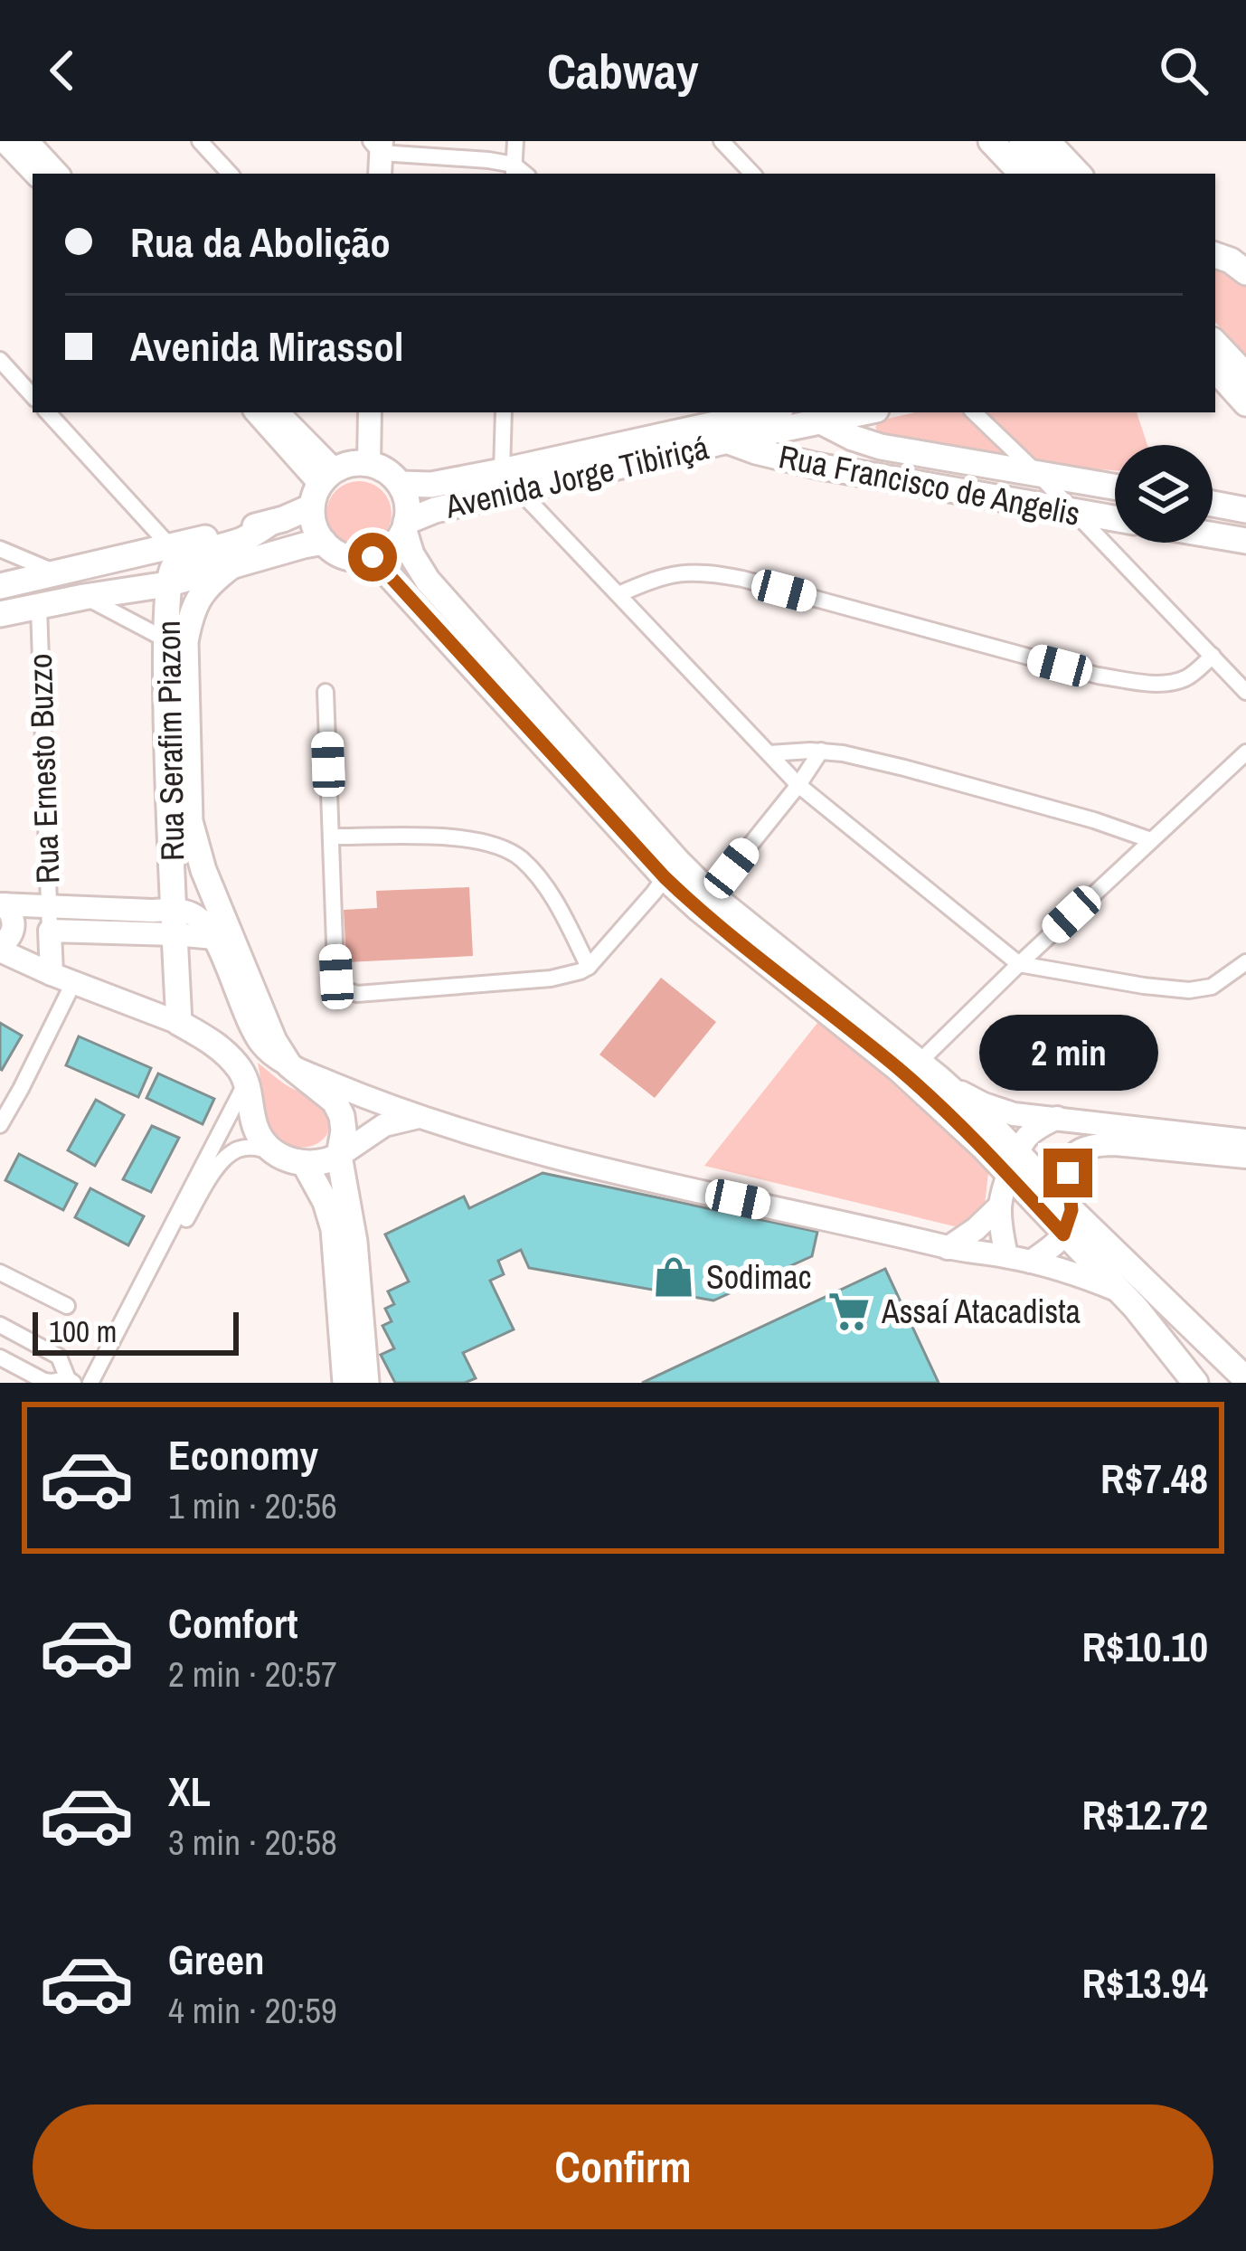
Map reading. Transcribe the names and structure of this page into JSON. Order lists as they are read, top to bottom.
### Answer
{
  "streets": {
    "main road": ["Avenida Jorge Tibiriçá", "Rua Francisco de Angelis", "Rua Serafim Piazon"],
    "street": ["Rua Ernesto Buzzo"]
  },
  "crossings": [
    ["Avenida Jorge Tibiriçá", "Rua Francisco de Angelis"]
  ],
  "places": {
    "shop": ["Sodimac"],
    "supermarket": ["Assaí Atacadista"]
  },
  "scale_bar": "100 m",
  "page": {
    "header": "Cabway",
    "banner": ["Rua da Abolição", "Avenida Mirassol"],
    "bubble": "2 min",
    "scale": "100 m",
    "list": [
      {
        "name": "Economy",
        "note": "1 min · 20:56",
        "value": "R$7.48"
      },
      {
        "name": "Comfort",
        "note": "2 min · 20:57",
        "value": "R$10.10"
      },
      {
        "name": "XL",
        "note": "3 min · 20:58",
        "value": "R$12.72"
      },
      {
        "name": "Green",
        "note": "4 min · 20:59",
        "value": "R$13.94"
      }
    ],
    "buttons": "Confirm"
  }
}
